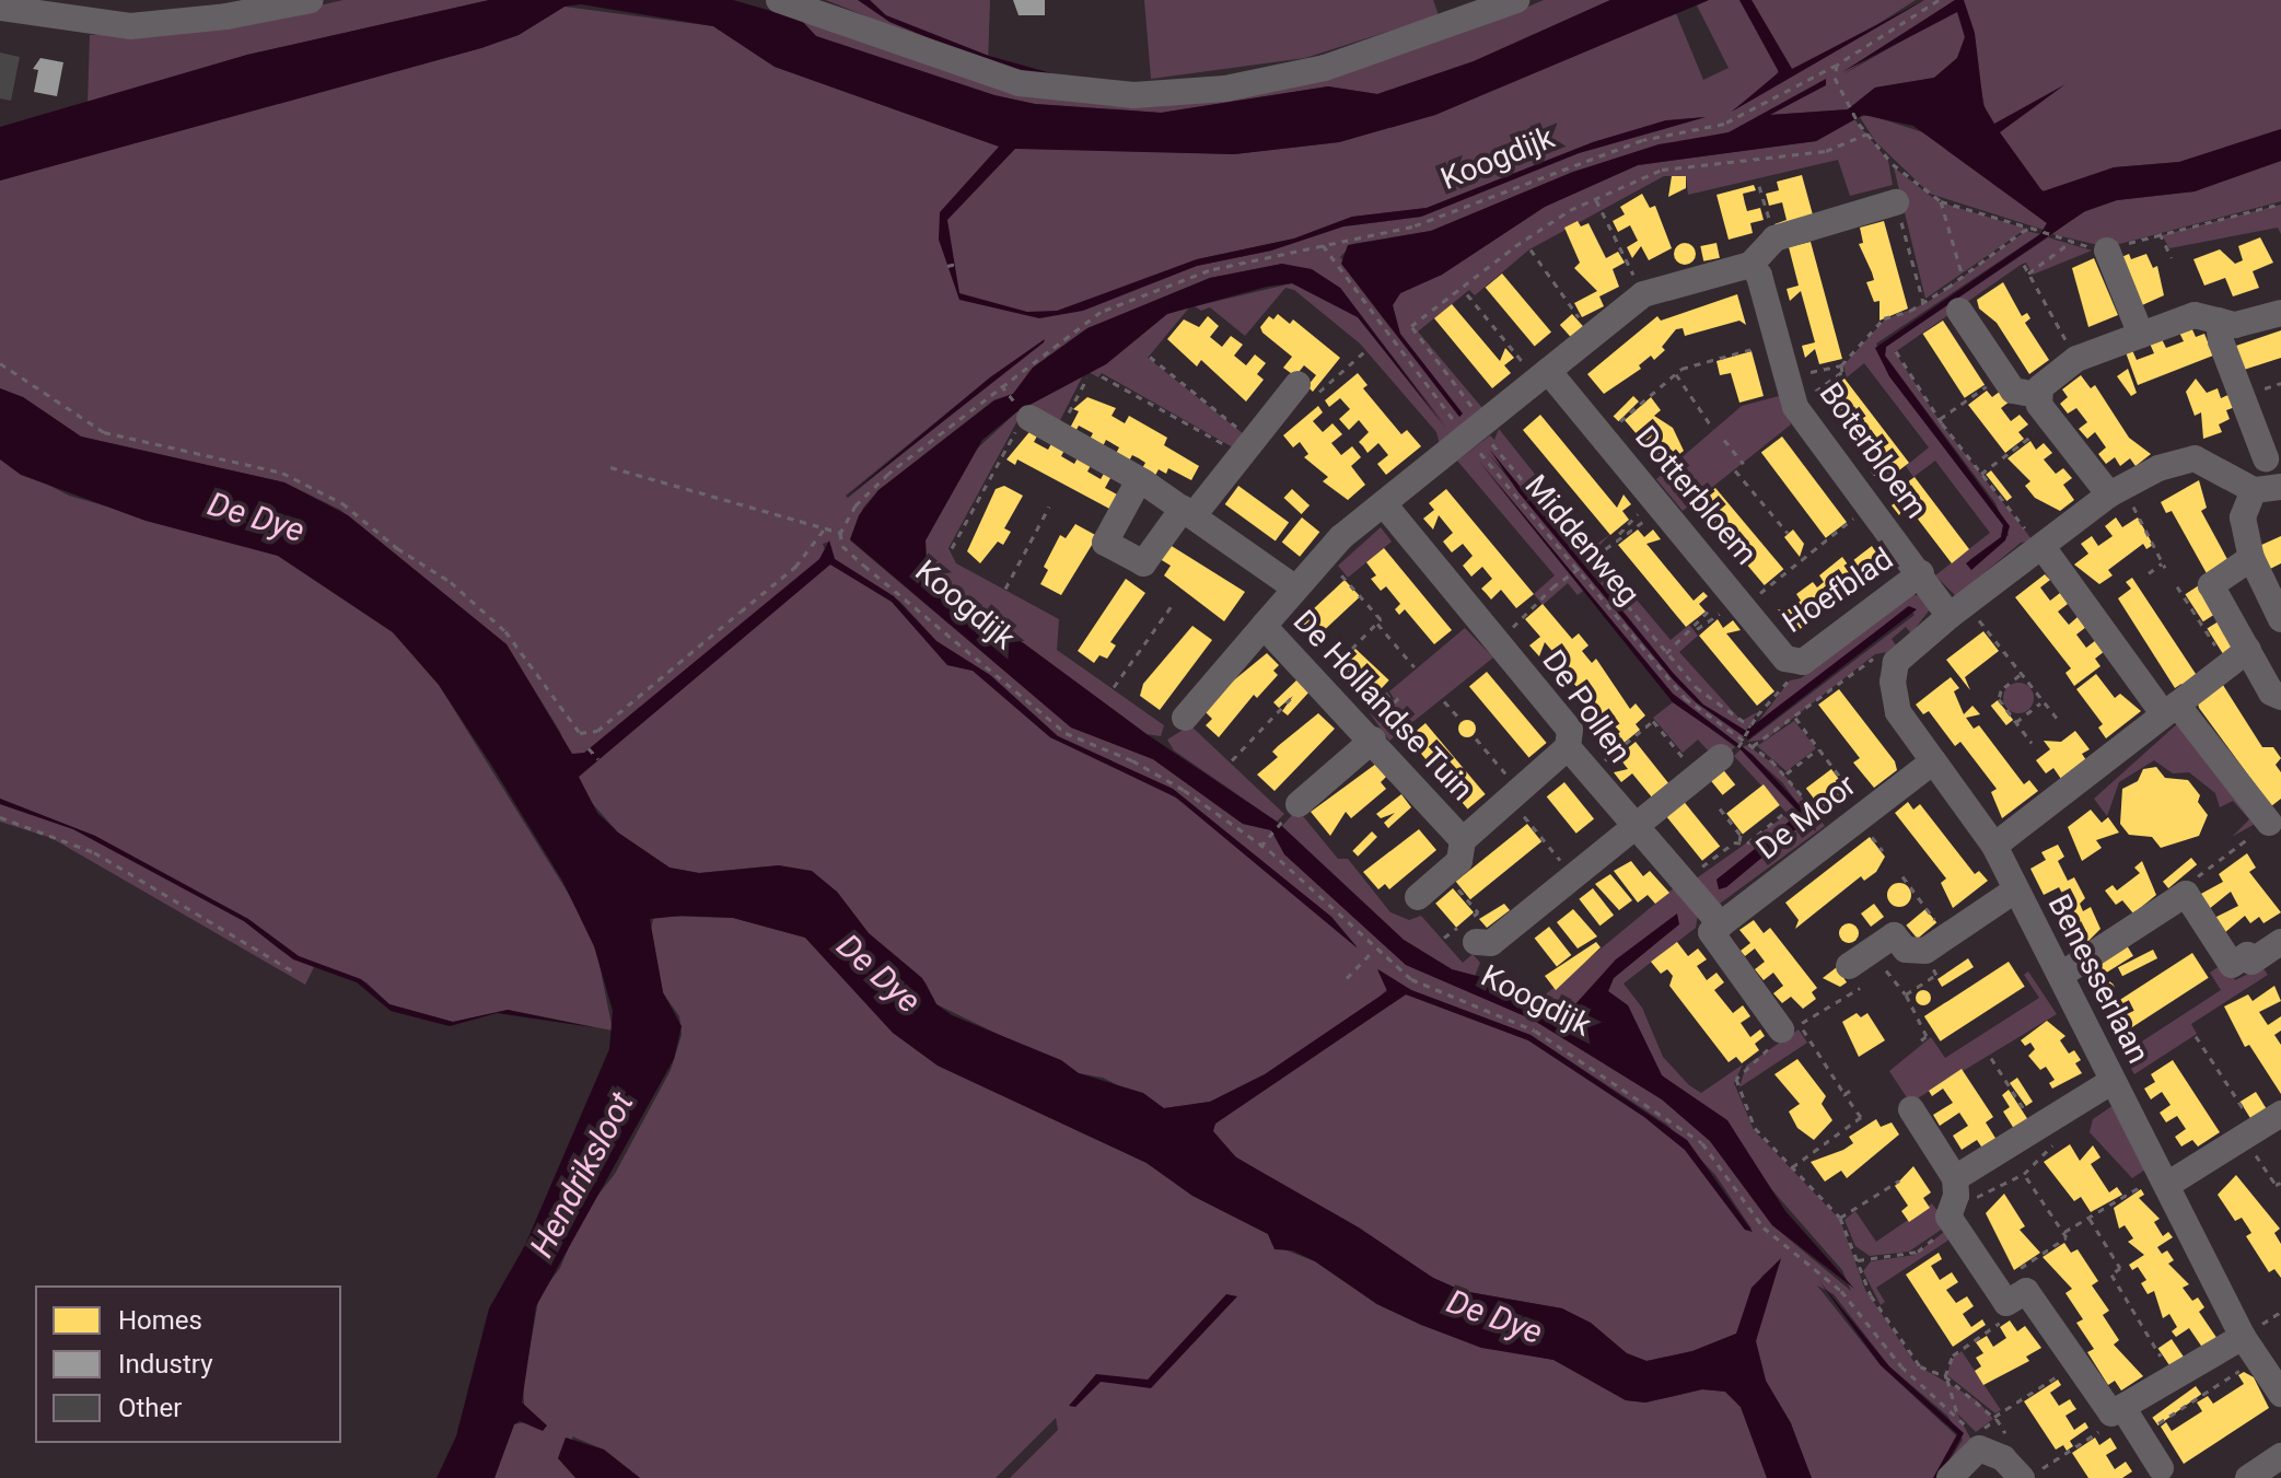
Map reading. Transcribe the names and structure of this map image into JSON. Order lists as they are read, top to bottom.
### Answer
{
  "streets": {
    "street": [
      "Boterbloem",
      "Dotterbloem",
      "Hoefblad",
      "De Hollandse Tuin",
      "De Pollen",
      "De Moor",
      "Benesserlaan"
    ],
    "path": ["Koogdijk", "Middenweg"]
  },
  "crossings": [
    ["Koogdijk", "Middenweg"],
    ["Boterbloem", "Hoefblad"],
    ["Dotterbloem", "Hoefblad"],
    ["Dotterbloem", "De Hollandse Tuin"],
    ["Middenweg", "De Hollandse Tuin"],
    ["Middenweg", "De Moor"],
    ["De Hollandse Tuin", "De Pollen"],
    ["De Pollen", "De Moor"],
    ["De Moor", "Benesserlaan"]
  ],
  "water": ["De Dye", "Hendriksloot"],
  "legend": ["Homes", "Industry", "Other"]
}
